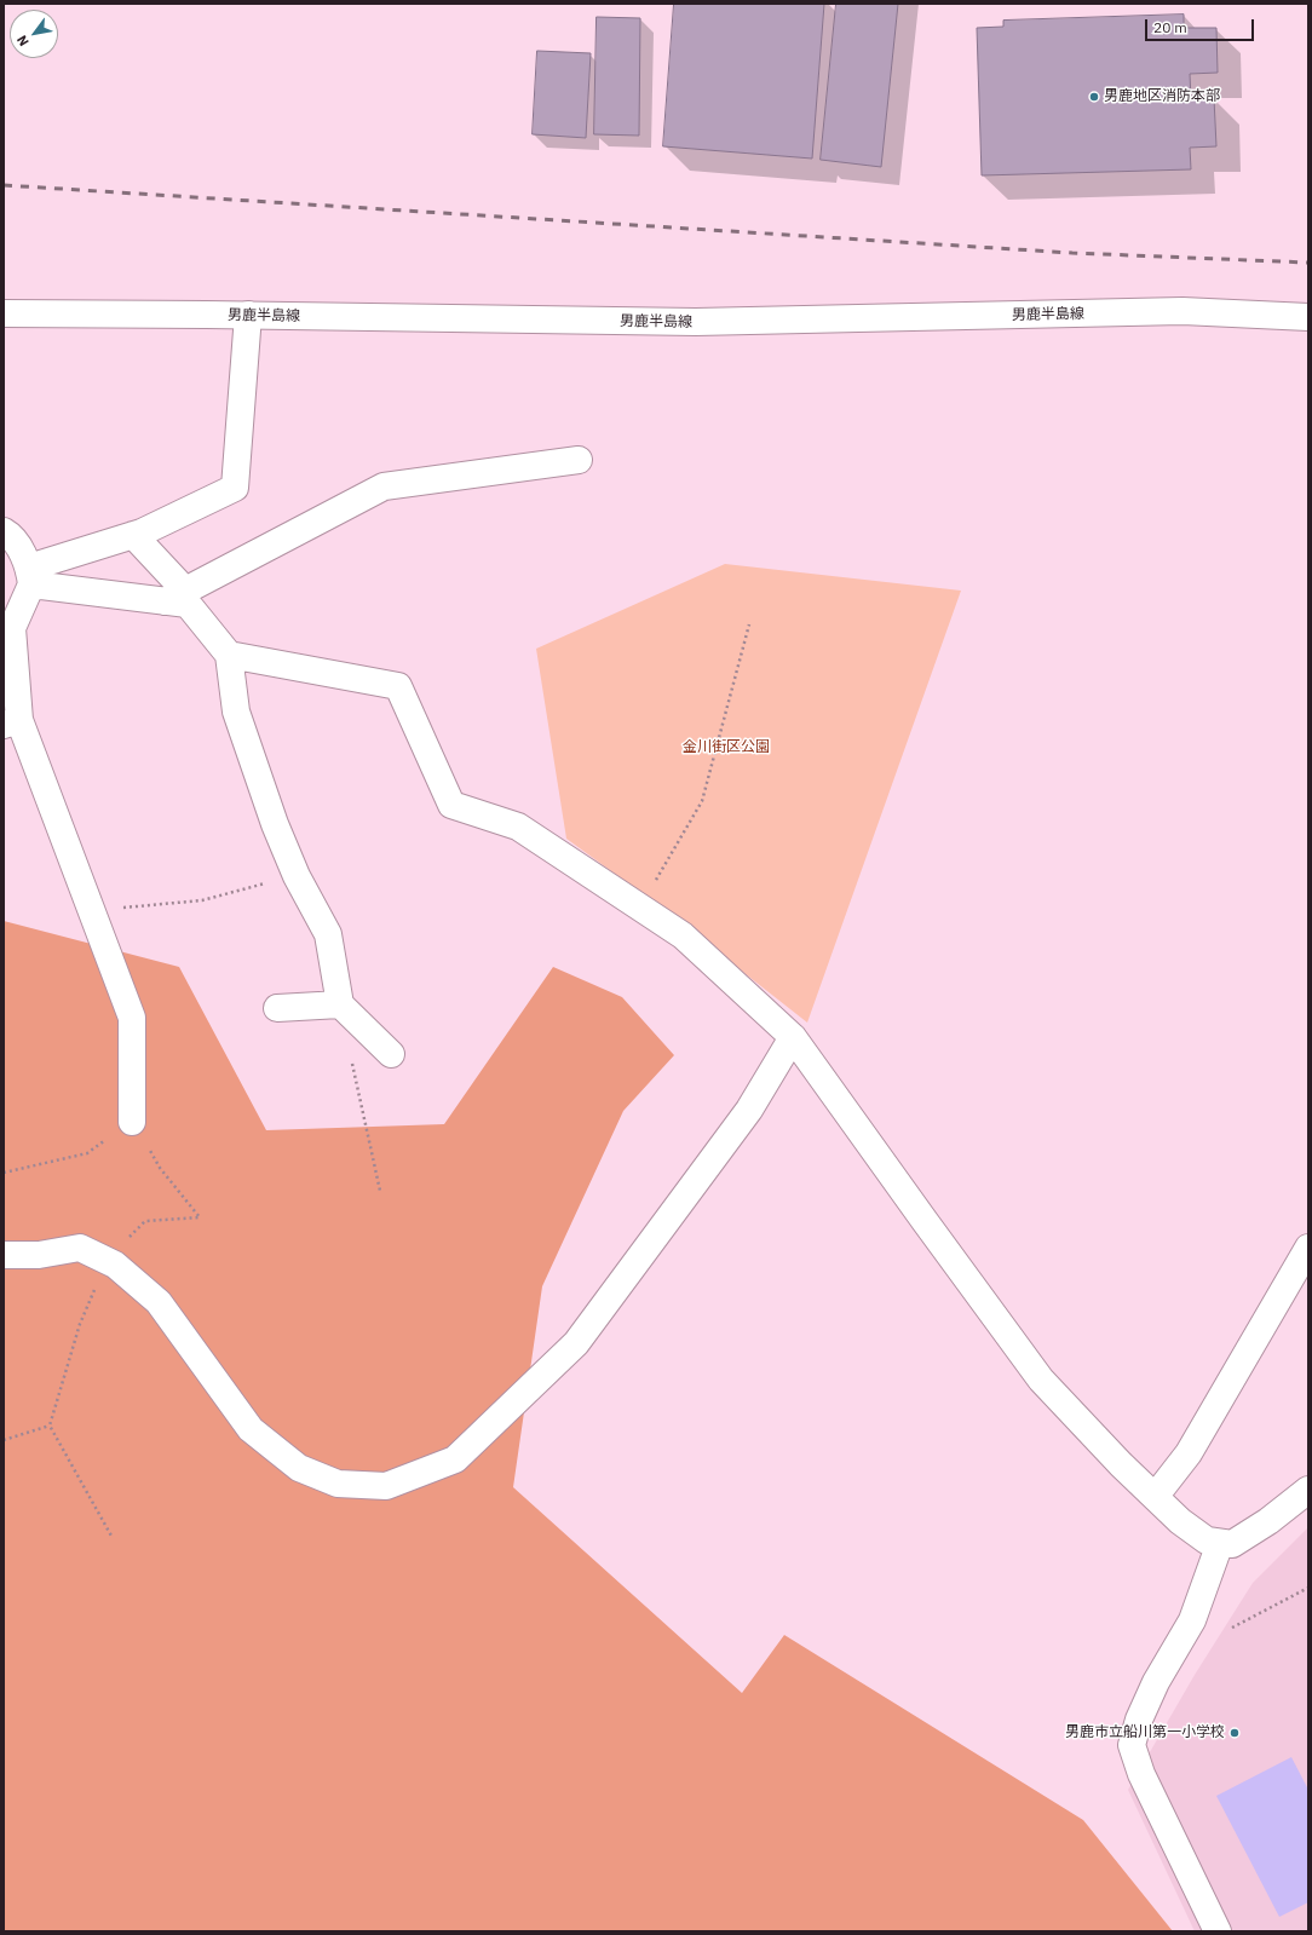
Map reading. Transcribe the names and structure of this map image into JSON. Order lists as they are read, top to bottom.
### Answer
{
  "streets": {
    "street": ["男鹿半島線"]
  },
  "parks": ["金川街区公園"],
  "places": ["男鹿地区消防本部", "男鹿市立船川第一小学校"],
  "scale_bar": "20 m",
  "north": "bottom left"
}
